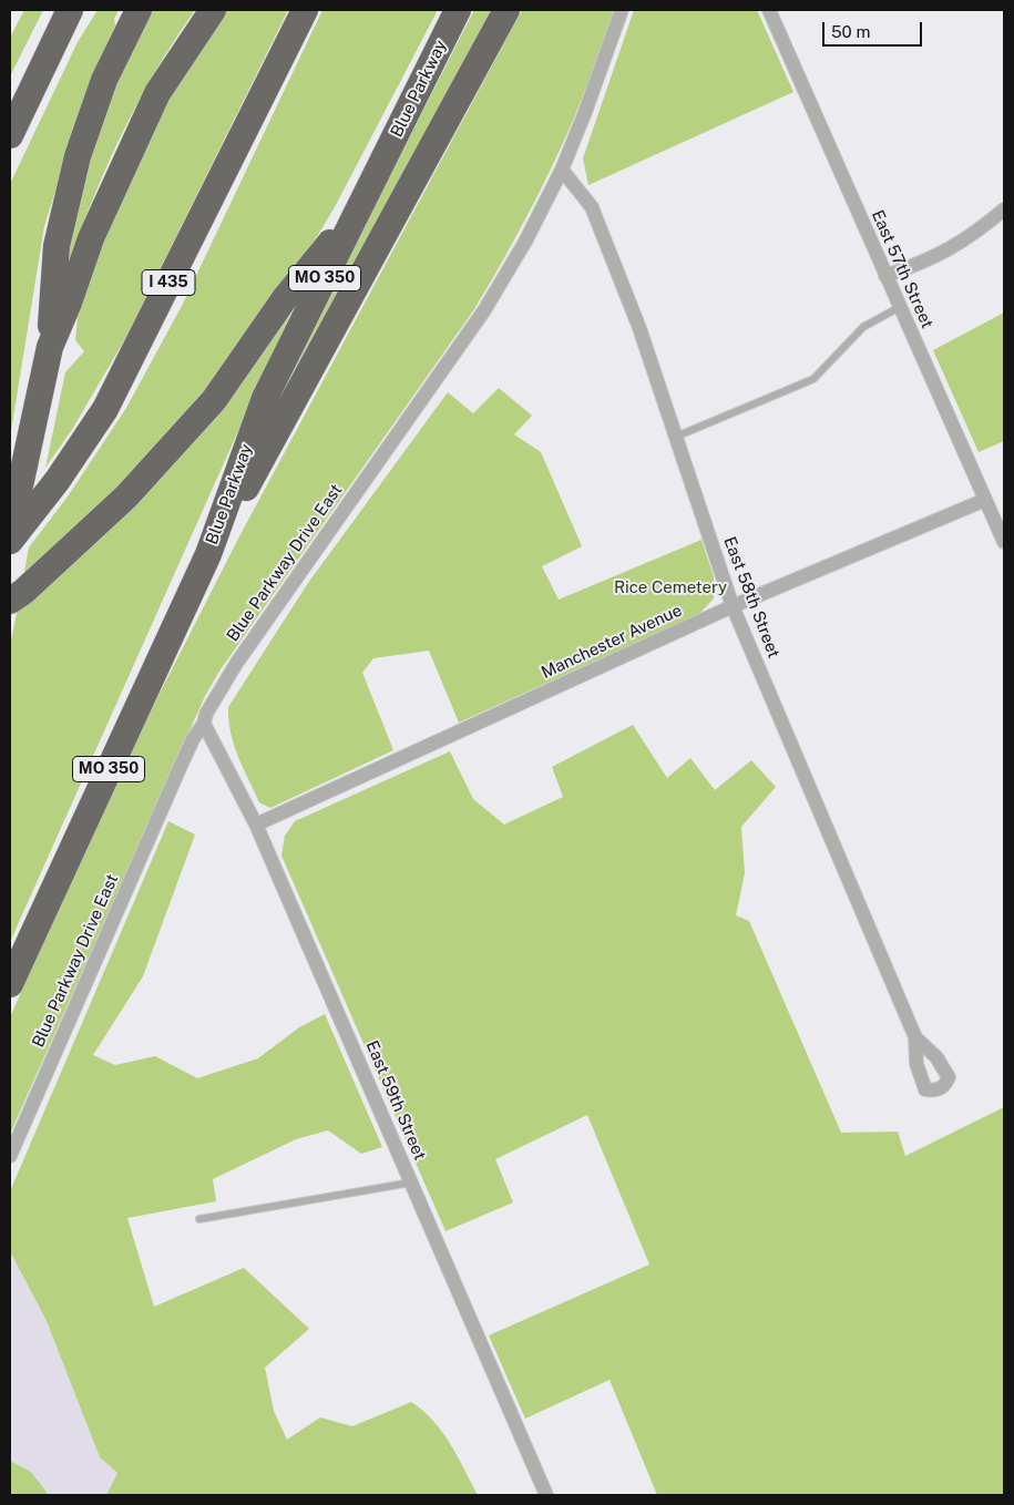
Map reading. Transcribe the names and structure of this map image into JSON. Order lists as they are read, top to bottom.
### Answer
{
  "streets": {
    "highway": ["Blue Parkway", "MO 350", "I 435"],
    "street": [
      "East 57th Street",
      "Blue Parkway Drive East",
      "East 58th Street",
      "Manchester Avenue",
      "East 59th Street"
    ]
  },
  "crossings": [
    ["East 57th Street", "Manchester Avenue"],
    ["Blue Parkway Drive East", "East 58th Street"],
    ["Blue Parkway Drive East", "East 59th Street"],
    ["East 58th Street", "Manchester Avenue"],
    ["Manchester Avenue", "East 59th Street"]
  ],
  "parks": ["Rice Cemetery"],
  "scale_bar": "50 m"
}
